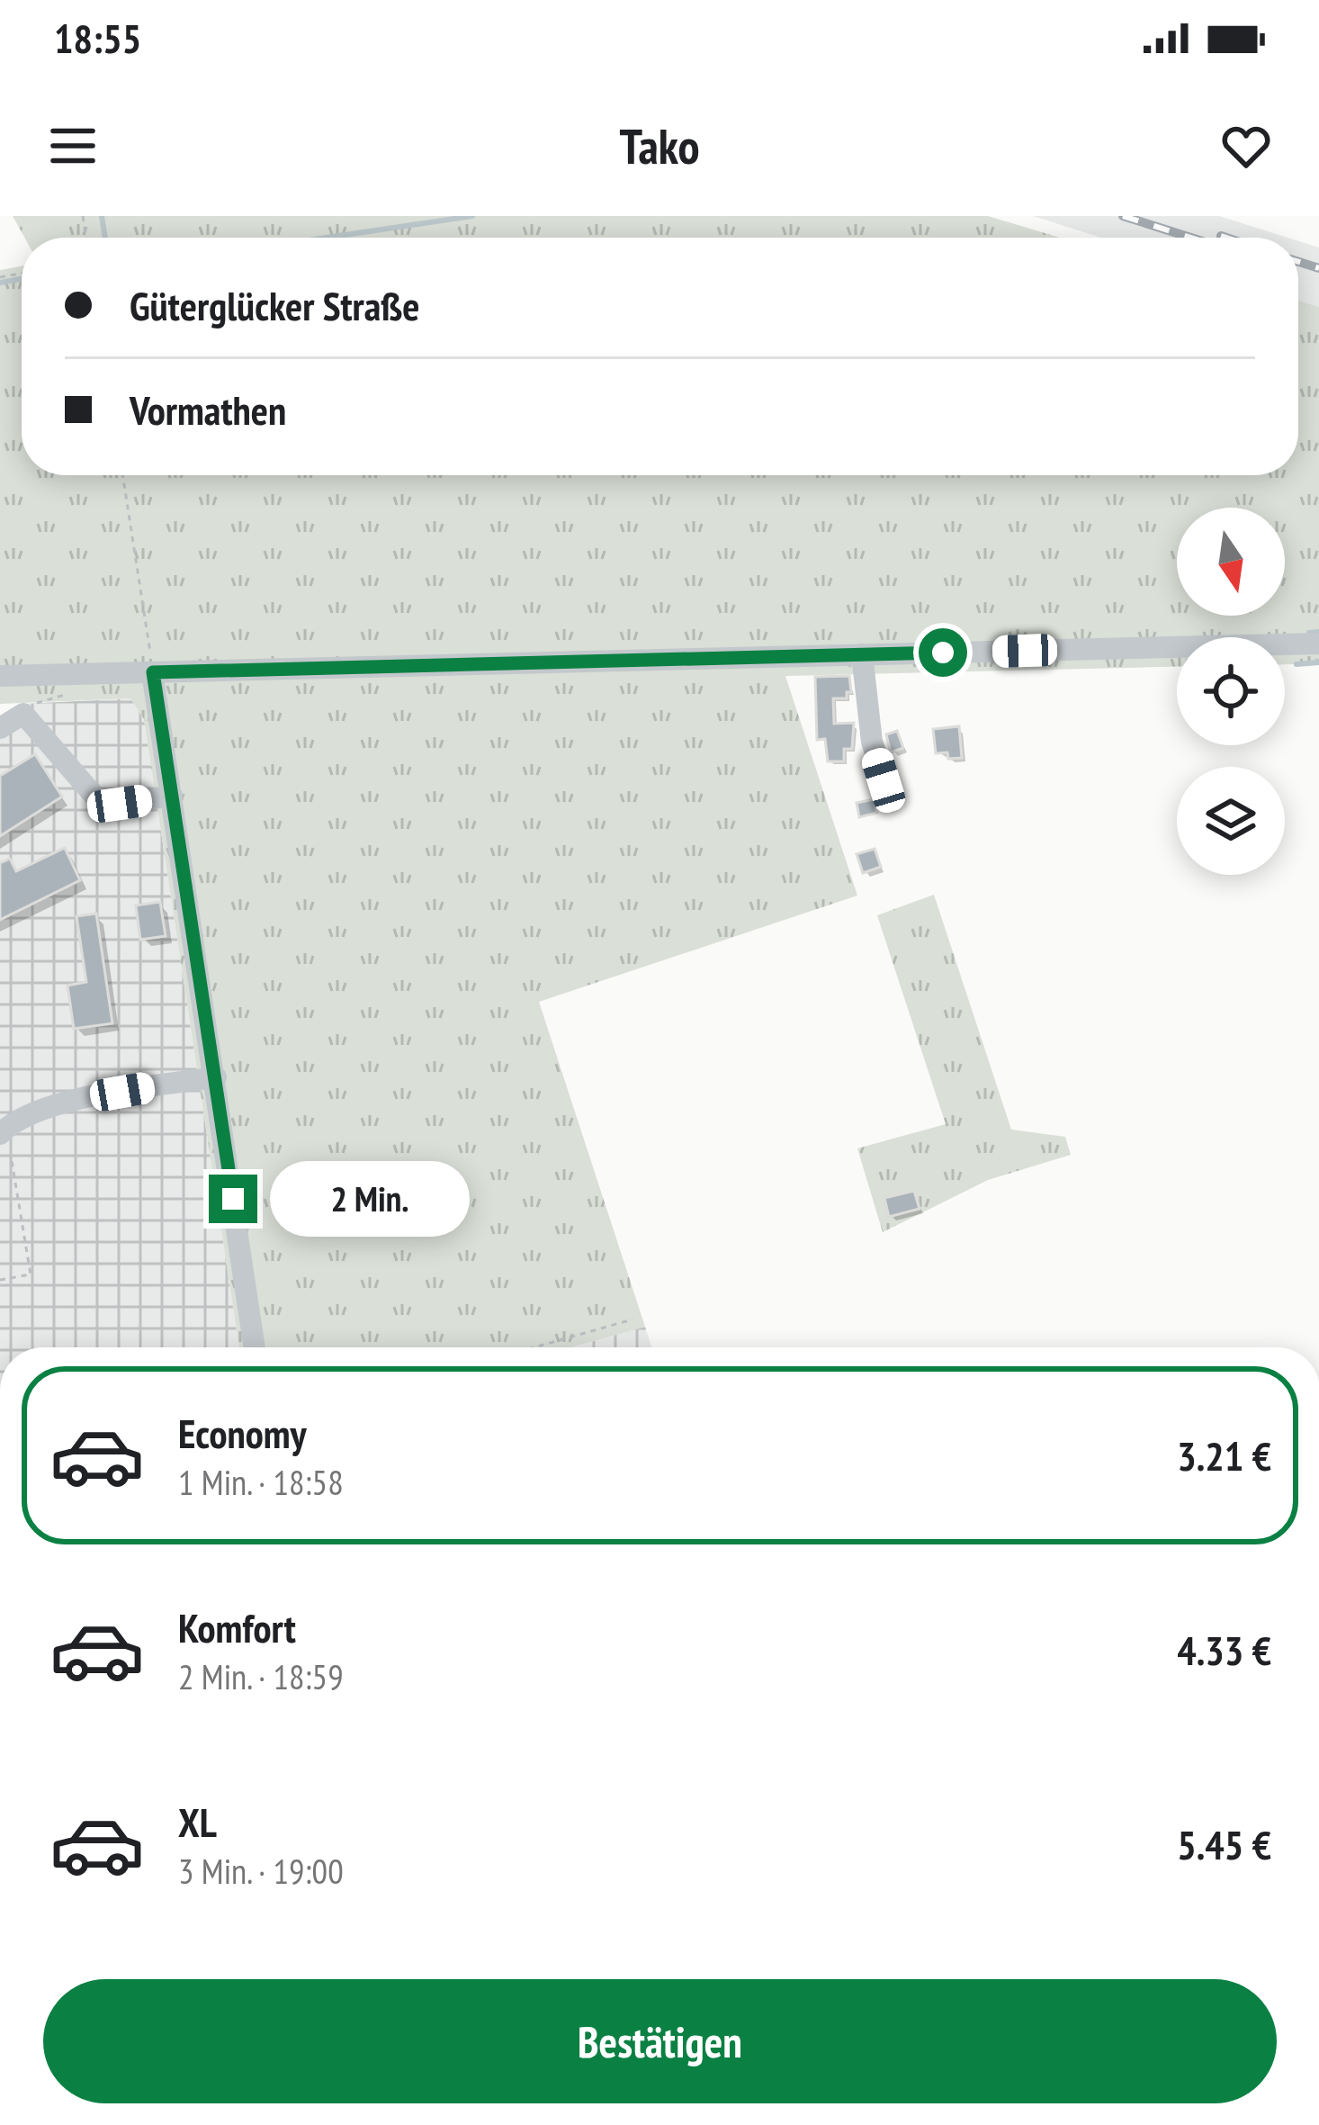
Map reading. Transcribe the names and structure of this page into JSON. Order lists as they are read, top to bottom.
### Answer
{
  "north": "bottom",
  "page": {
    "status": "18:55",
    "header": "Tako",
    "banner": ["Güterglücker Straße", "Vormathen"],
    "bubble": "2 Min.",
    "list": [
      {
        "name": "Economy",
        "note": "1 Min. · 18:58",
        "value": "3.21 €"
      },
      {
        "name": "Komfort",
        "note": "2 Min. · 18:59",
        "value": "4.33 €"
      },
      {
        "name": "XL",
        "note": "3 Min. · 19:00",
        "value": "5.45 €"
      }
    ],
    "buttons": "Bestätigen"
  }
}
